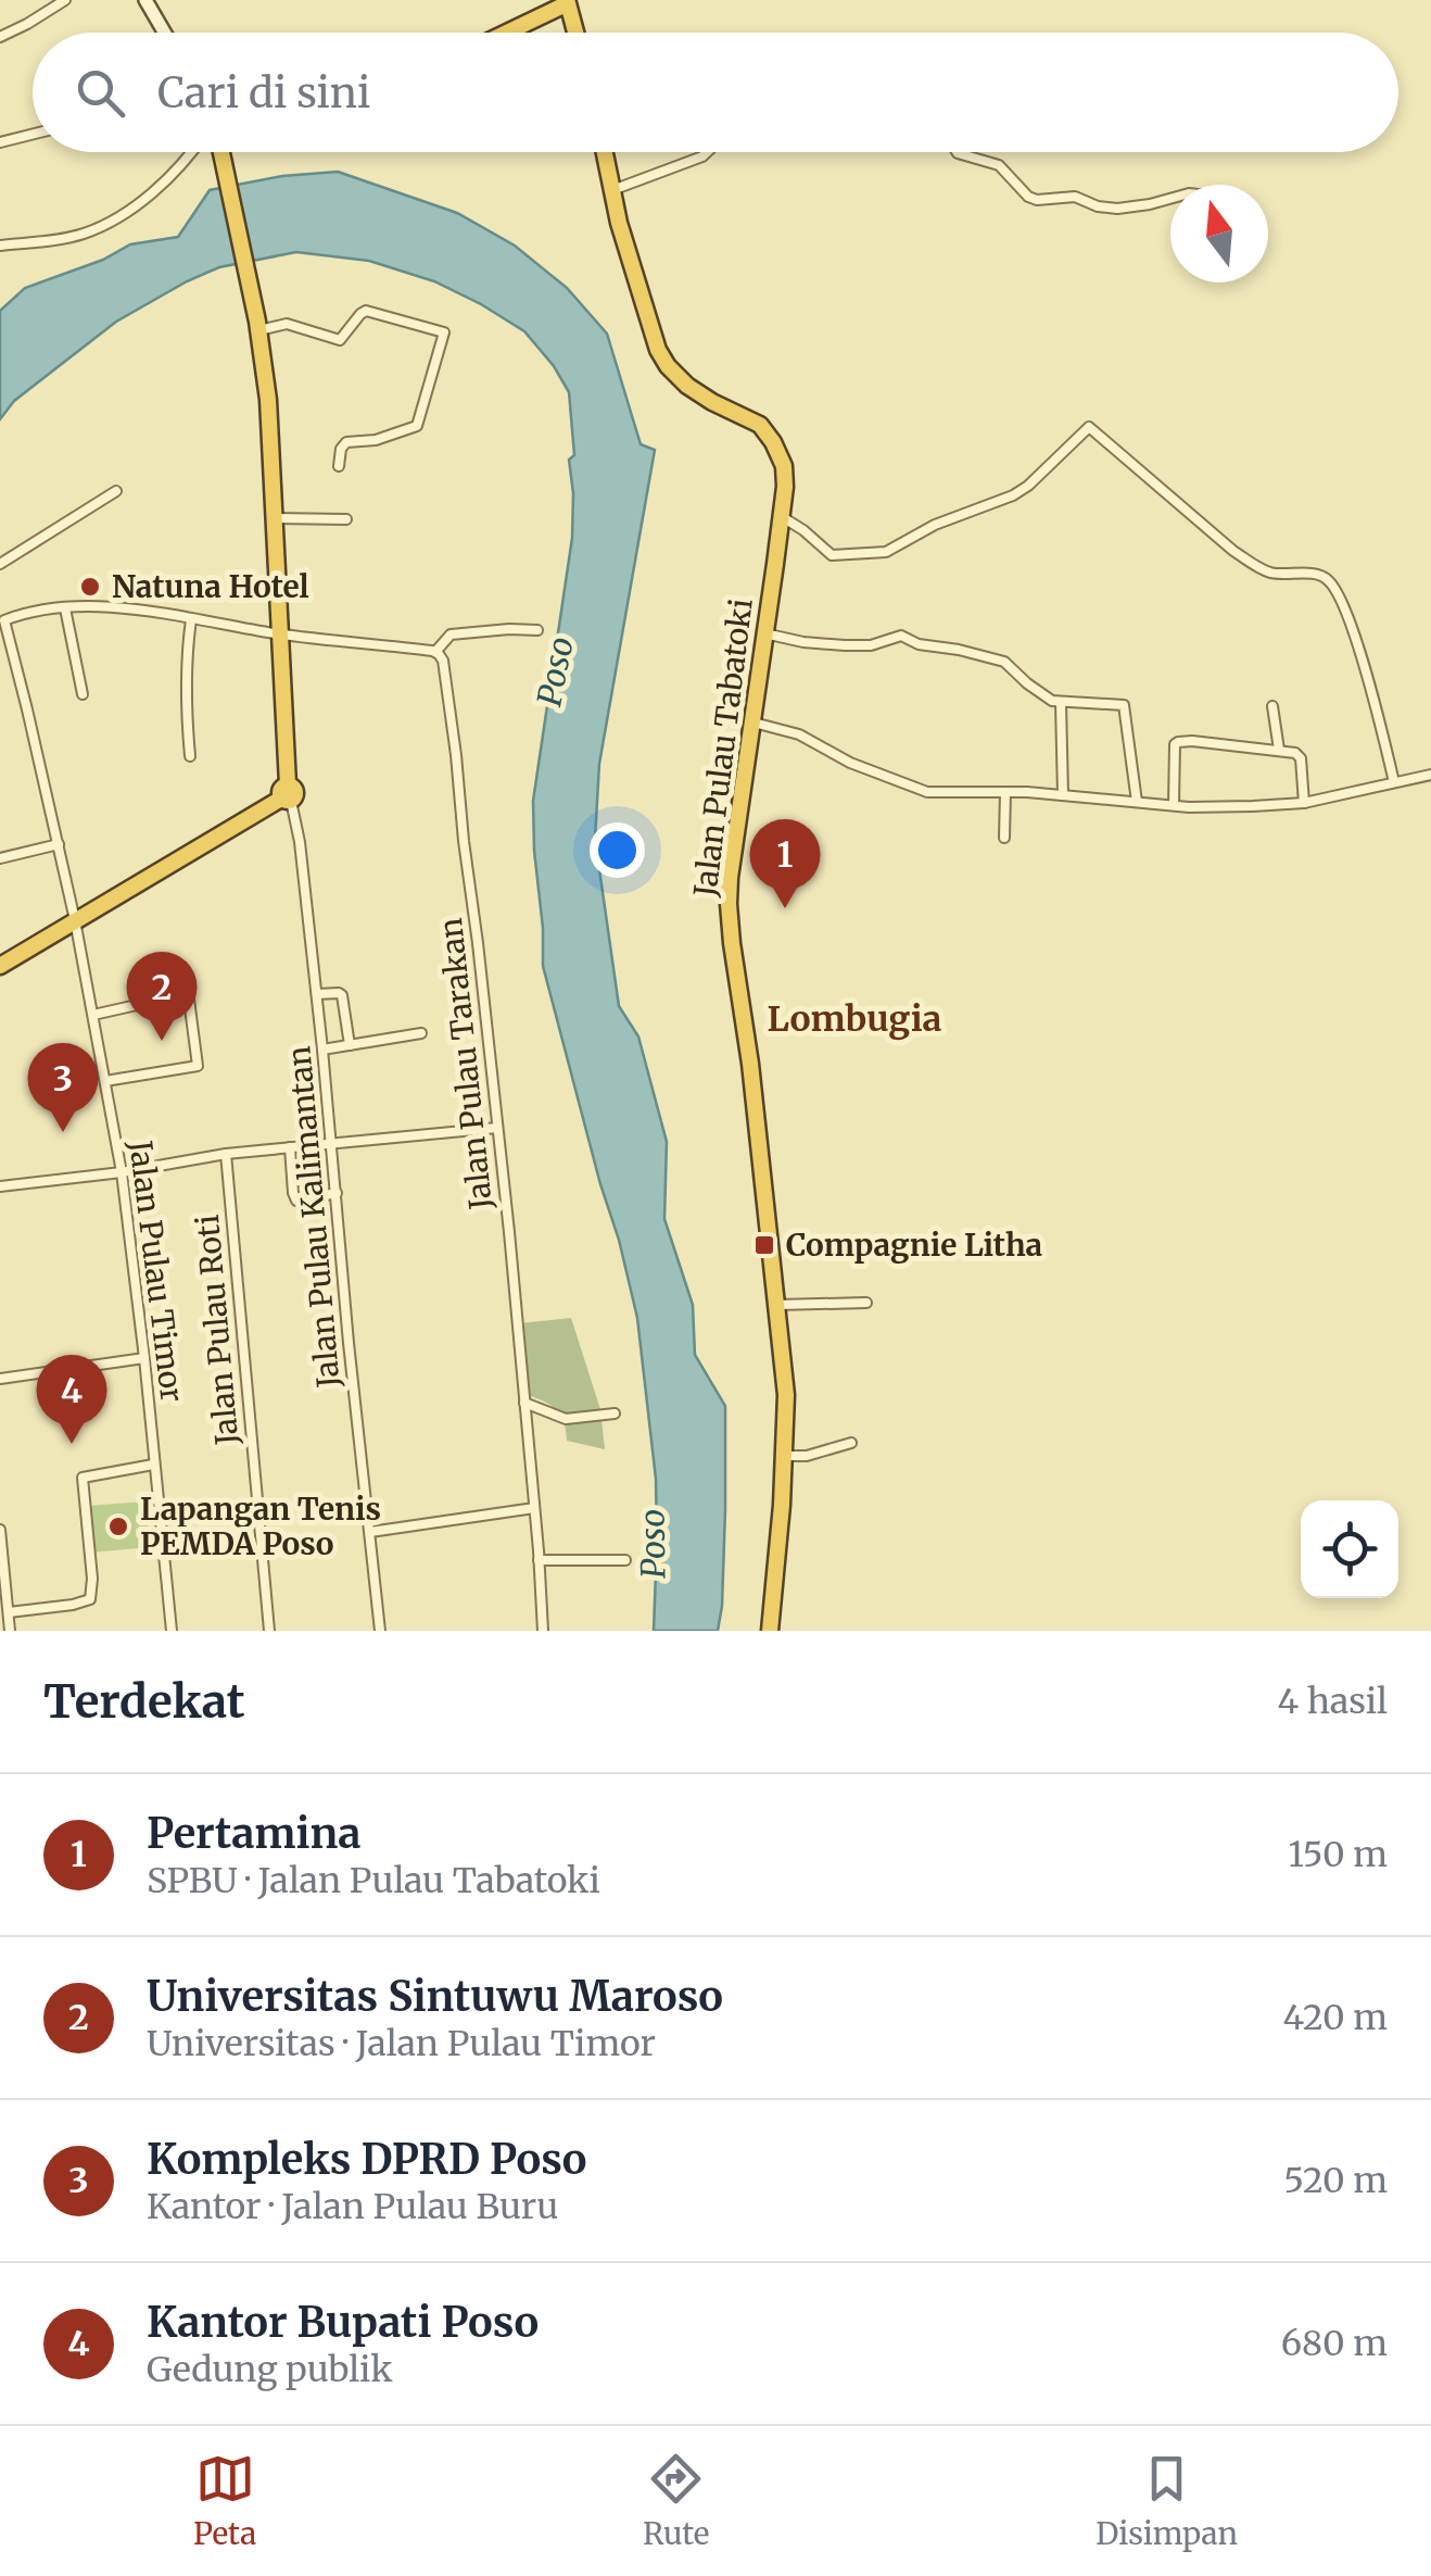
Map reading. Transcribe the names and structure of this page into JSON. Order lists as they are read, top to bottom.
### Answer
{
  "streets": {
    "highway": ["Jalan Pulau Tabatoki"],
    "street": [
      "Jalan Pulau Tarakan",
      "Jalan Pulau Kalimantan",
      "Jalan Pulau Timor",
      "Jalan Pulau Roti"
    ]
  },
  "districts": ["Lombugia"],
  "water": ["Poso"],
  "places": {
    "other": ["Natuna Hotel", "Lapangan Tenis PEMDA Poso"],
    "transit": ["Compagnie Litha"]
  },
  "north": "top",
  "page": {
    "search": "Cari di sini",
    "pins": [
      "1",
      "2",
      "3",
      "4"
    ],
    "heading": ["Terdekat", "4 hasil"],
    "list": [
      {
        "mark": "1",
        "name": "Pertamina",
        "note": "SPBU · Jalan Pulau Tabatoki",
        "value": "150 m"
      },
      {
        "mark": "2",
        "name": "Universitas Sintuwu Maroso",
        "note": "Universitas · Jalan Pulau Timor",
        "value": "420 m"
      },
      {
        "mark": "3",
        "name": "Kompleks DPRD Poso",
        "note": "Kantor · Jalan Pulau Buru",
        "value": "520 m"
      },
      {
        "mark": "4",
        "name": "Kantor Bupati Poso",
        "note": "Gedung publik",
        "value": "680 m"
      }
    ],
    "nav": ["Peta", "Rute", "Disimpan"]
  }
}
